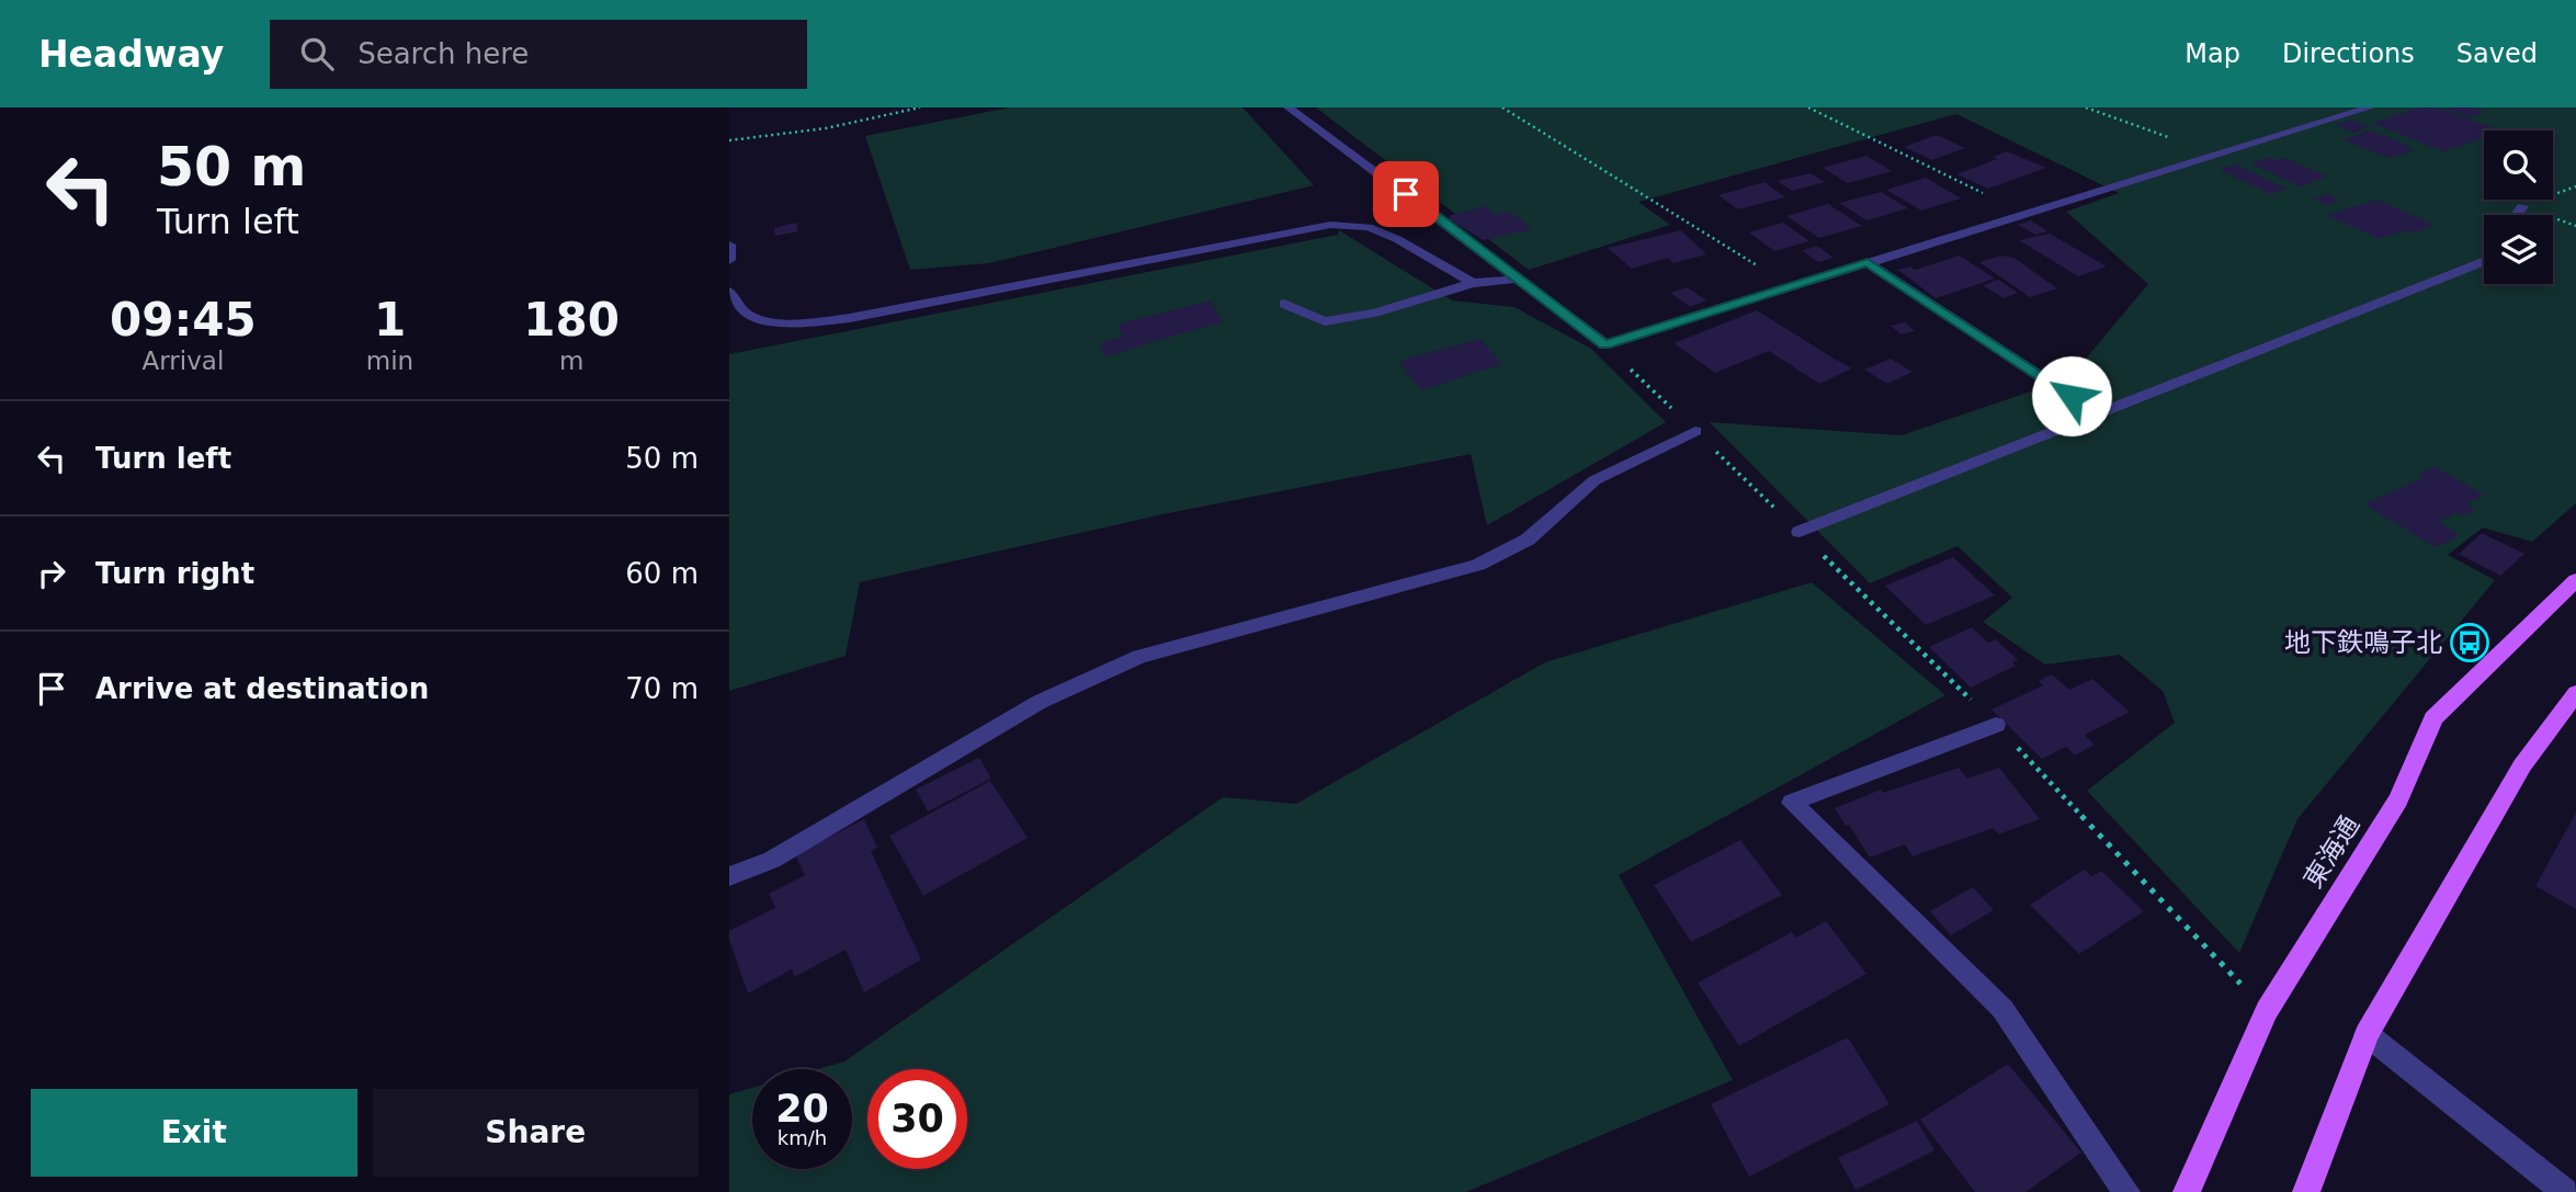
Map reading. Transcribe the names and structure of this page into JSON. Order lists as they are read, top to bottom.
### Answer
{
  "streets": {
    "main road": ["東海通"]
  },
  "places": {
    "bus stop": ["地下鉄鳴子北"]
  },
  "page": {
    "header": "Headway",
    "search": "Search here",
    "nav": ["Map", "Directions", "Saved"],
    "turn": ["50 m", "Turn left"],
    "eta": [
      "09:45",
      "Arrival",
      "1",
      "min",
      "180",
      "m"
    ],
    "list": [
      {
        "name": "Turn left",
        "value": "50 m"
      },
      {
        "name": "Turn right",
        "value": "60 m"
      },
      {
        "name": "Arrive at destination",
        "value": "70 m"
      }
    ],
    "speed": "20 km/h",
    "limit": "30",
    "buttons": ["Exit", "Share"]
  }
}
